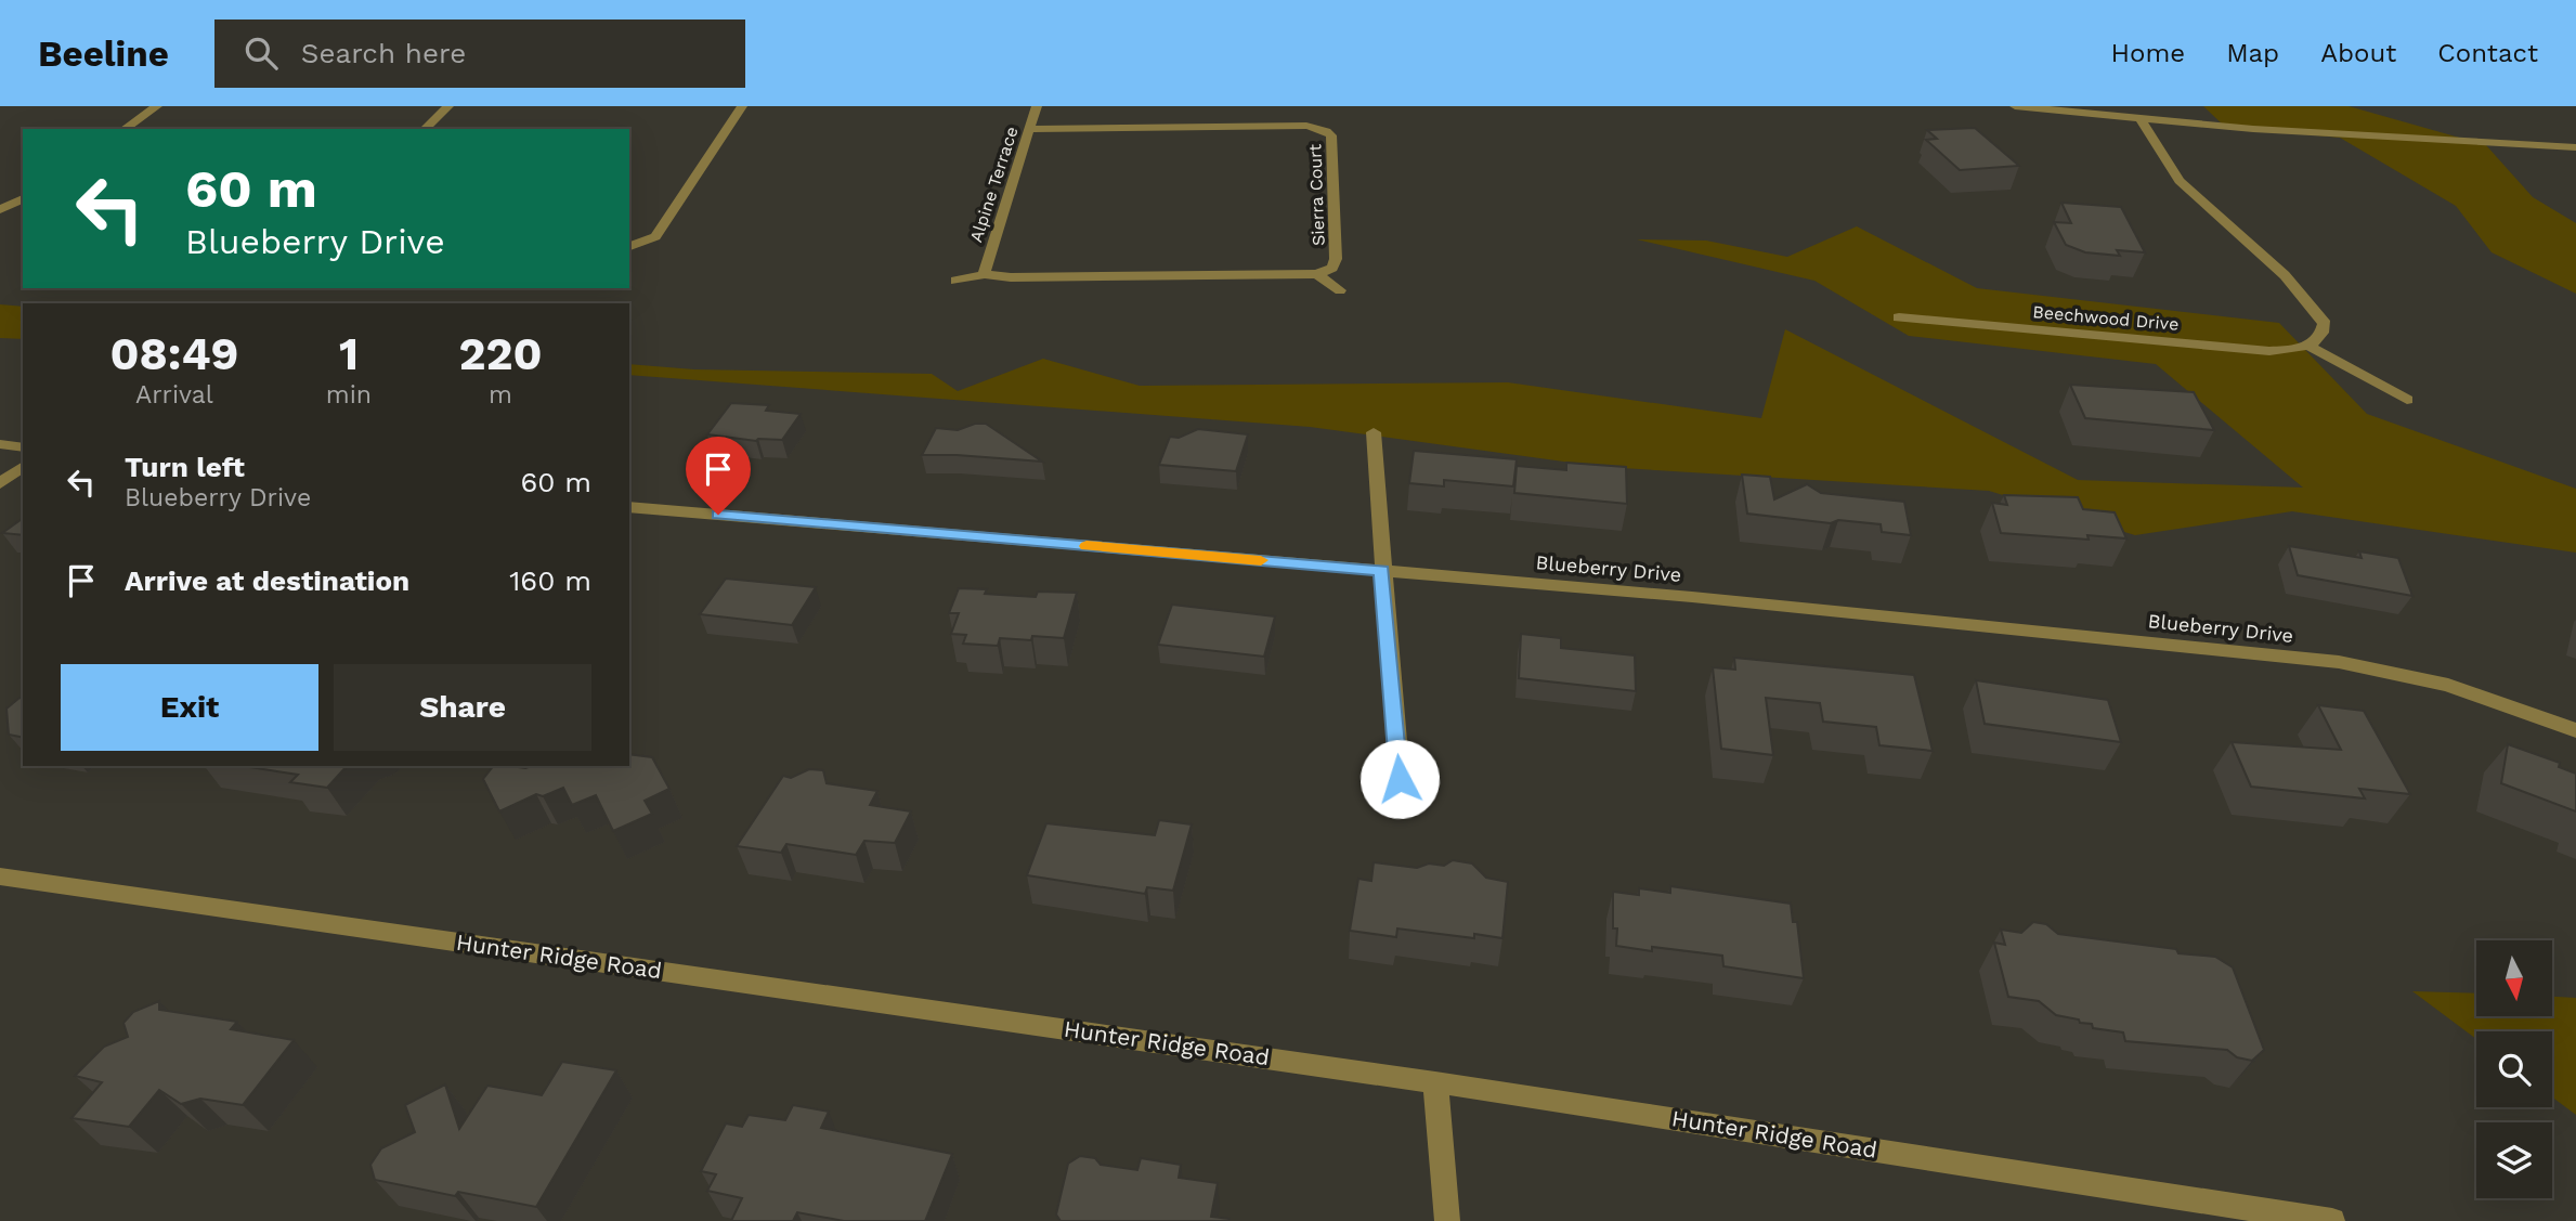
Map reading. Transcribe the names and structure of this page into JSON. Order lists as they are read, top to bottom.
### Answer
{
  "streets": {
    "street": [
      "Alpine Terrace",
      "Sierra Court",
      "Beechwood Drive",
      "Blueberry Drive",
      "Hunter Ridge Road"
    ]
  },
  "crossings": [
    ["Alpine Terrace", "Sierra Court"]
  ],
  "north": "bottom",
  "page": {
    "header": "Beeline",
    "search": "Search here",
    "nav": [
      "Home",
      "Map",
      "About",
      "Contact"
    ],
    "turn": ["60 m", "Blueberry Drive"],
    "eta": [
      "08:49",
      "Arrival",
      "1",
      "min",
      "220",
      "m"
    ],
    "list": [
      {
        "name": "Turn left",
        "note": "Blueberry Drive",
        "value": "60 m"
      },
      {
        "name": "Arrive at destination",
        "value": "160 m"
      }
    ],
    "buttons": ["Exit", "Share"]
  }
}
